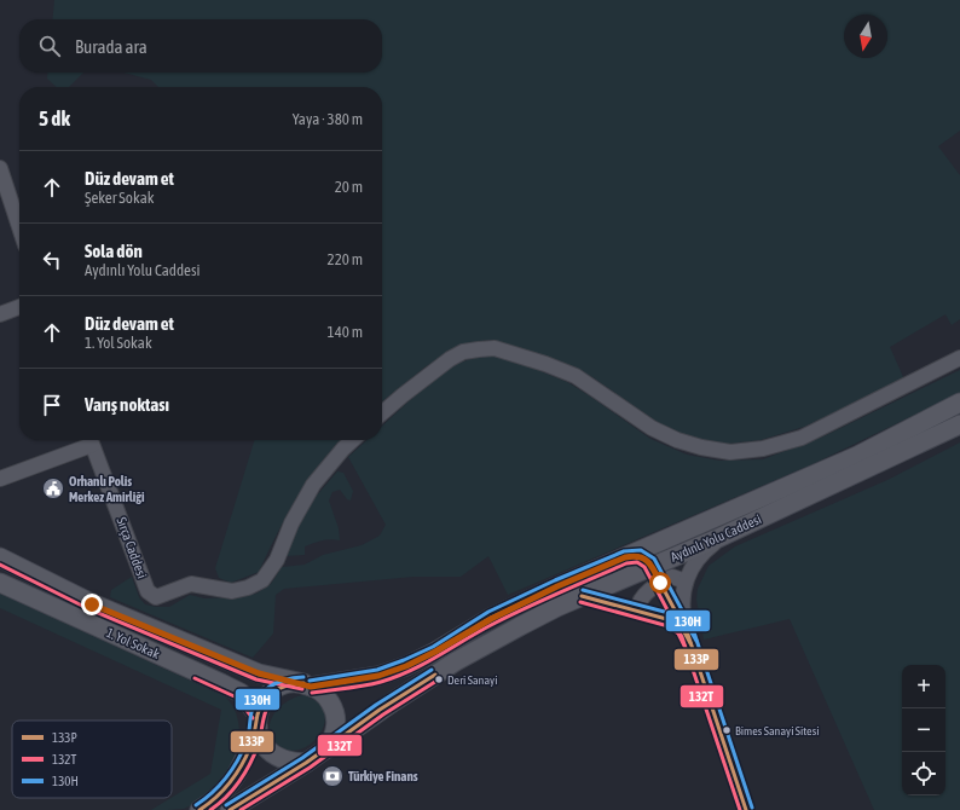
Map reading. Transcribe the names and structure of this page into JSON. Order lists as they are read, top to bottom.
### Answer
{
  "streets": {
    "main road": ["Aydınlı Yolu Caddesi", "1. Yol Sokak"],
    "street": ["Sırça Caddesi"]
  },
  "crossings": [
    ["Aydınlı Yolu Caddesi", "1. Yol Sokak"]
  ],
  "places": {
    "public building": ["Orhanlı Polis Merkez Amirliği"],
    "other": ["Deri Sanayi", "Bimes Sanayi Sitesi"],
    "bank": ["Türkiye Finans"]
  },
  "lines": ["transit line 130H", "transit line 133P", "transit line 132T"],
  "legend": ["133P", "132T", "130H"],
  "north": "bottom",
  "page": {
    "search": "Burada ara",
    "heading": ["5 dk", "Yaya · 380 m"],
    "list": [
      ["Düz devam et", "Şeker Sokak", "20 m"],
      ["Sola dön", "Aydınlı Yolu Caddesi", "220 m"],
      ["Düz devam et", "1. Yol Sokak", "140 m"],
      "Varış noktası"
    ],
    "map_buttons": ["+", "−"]
  }
}
